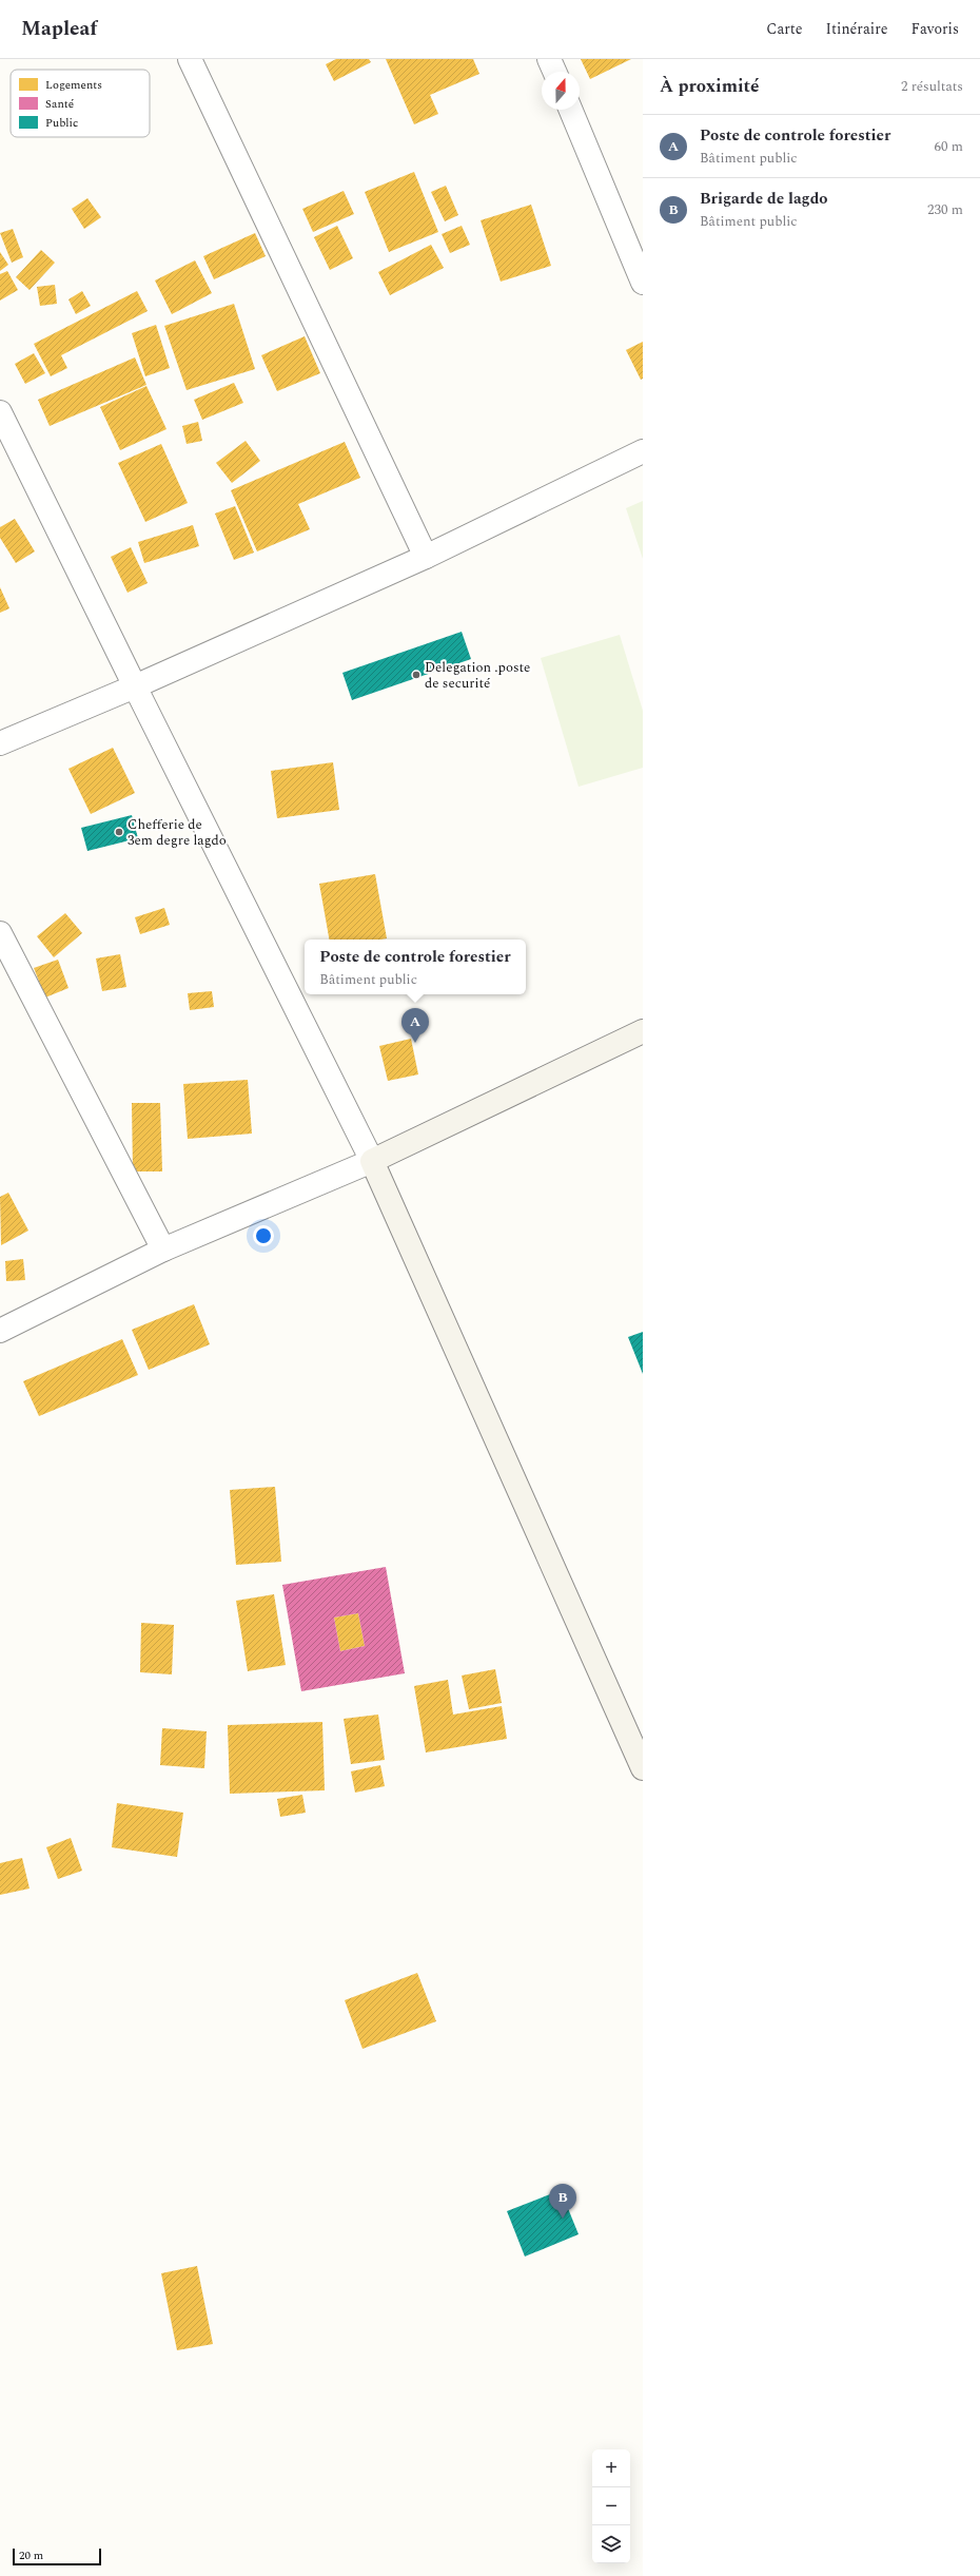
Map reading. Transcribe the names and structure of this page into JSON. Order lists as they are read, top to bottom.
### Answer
{
  "places": ["Delegation .poste de securité", "Chefferie de 3em degre lagdo"],
  "legend": ["Logements", "Santé", "Public"],
  "scale_bar": "20 m",
  "north": "top",
  "page": {
    "header": "Mapleaf",
    "nav": ["Carte", "Itinéraire", "Favoris"],
    "heading": ["À proximité", "2 résultats"],
    "list": [
      {
        "mark": "A",
        "name": "Poste de controle forestier",
        "note": "Bâtiment public",
        "value": "60 m"
      },
      {
        "mark": "B",
        "name": "Brigarde de lagdo",
        "note": "Bâtiment public",
        "value": "230 m"
      }
    ],
    "popup": ["Poste de controle forestier", "Bâtiment public"],
    "pins": ["A", "B"],
    "map_buttons": ["+", "−"],
    "scale": "20 m"
  }
}
